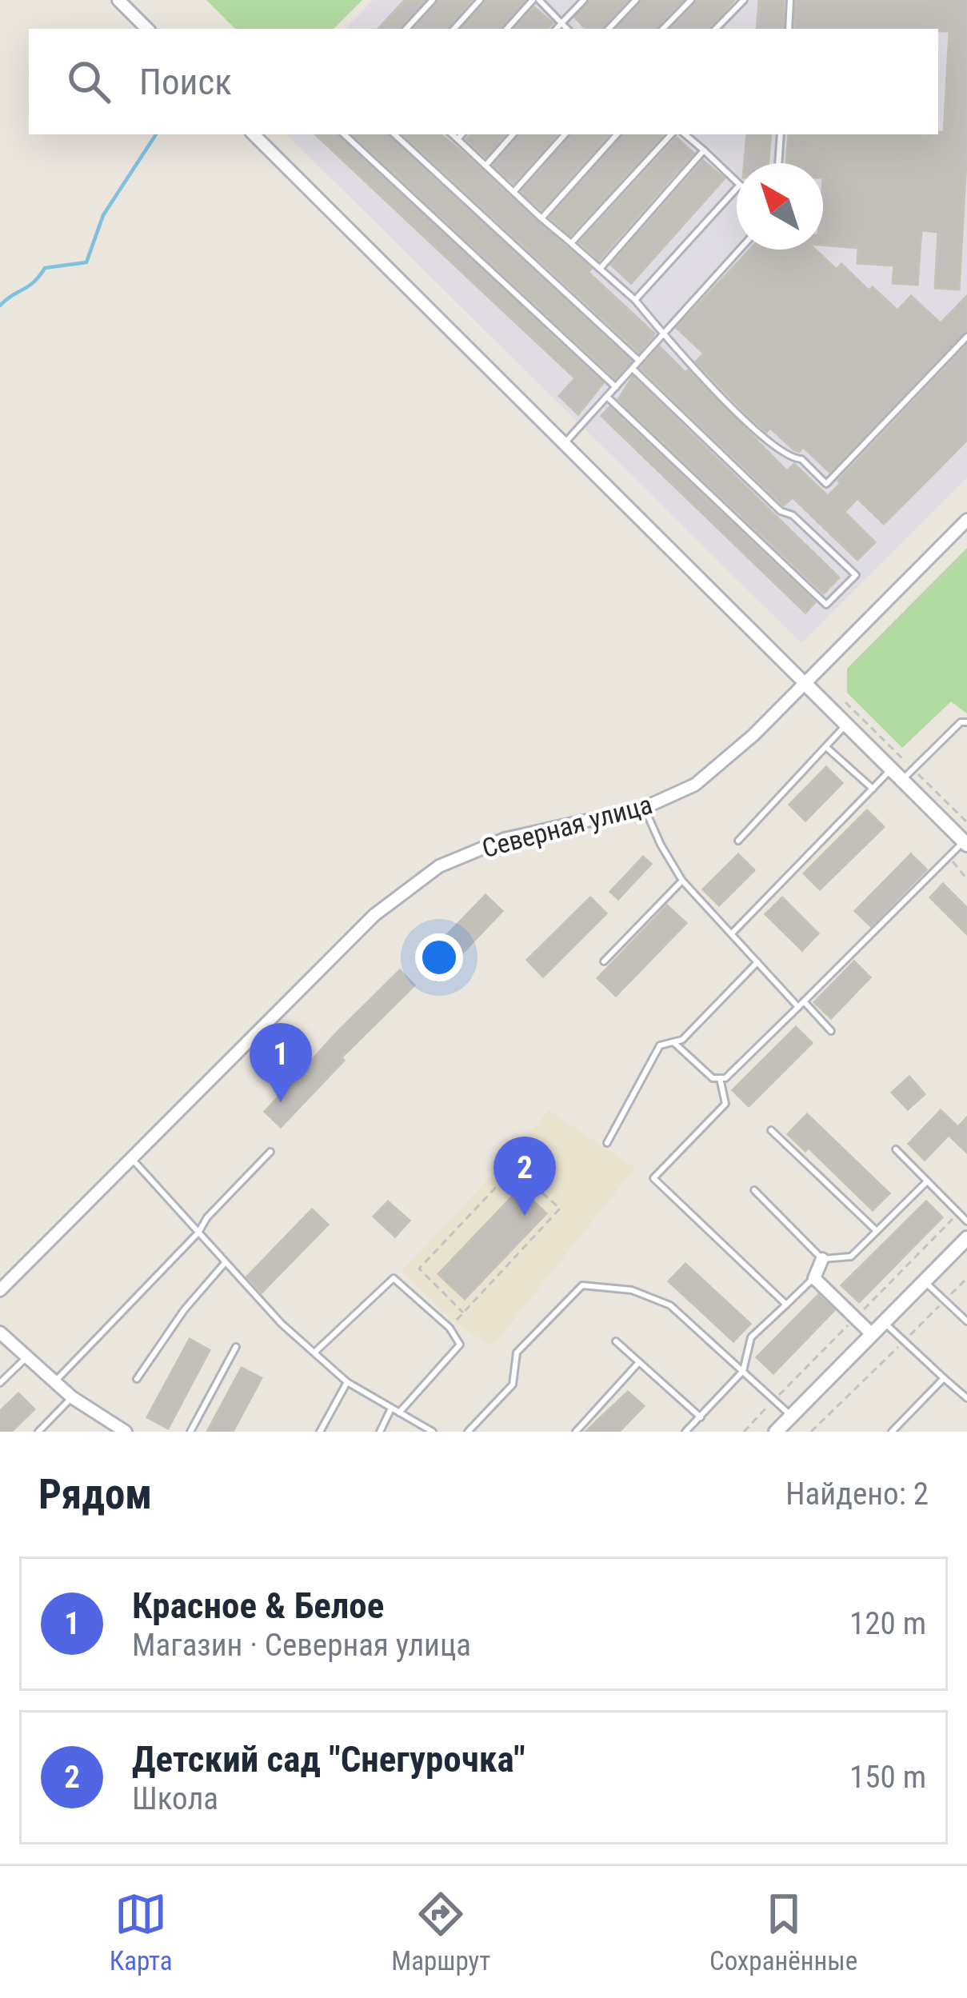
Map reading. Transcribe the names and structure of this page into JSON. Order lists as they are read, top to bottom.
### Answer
{
  "streets": {
    "street": ["Северная улица"]
  },
  "north": "top left",
  "page": {
    "search": "Поиск",
    "pins": ["1", "2"],
    "heading": ["Рядом", "Найдено: 2"],
    "list": [
      {
        "mark": "1",
        "name": "Красное & Белое",
        "note": "Магазин · Северная улица",
        "value": "120 m"
      },
      {
        "mark": "2",
        "name": "Детский сад \"Снегурочка\"",
        "note": "Школа",
        "value": "150 m"
      }
    ],
    "nav": ["Карта", "Маршрут", "Сохранённые"]
  }
}
